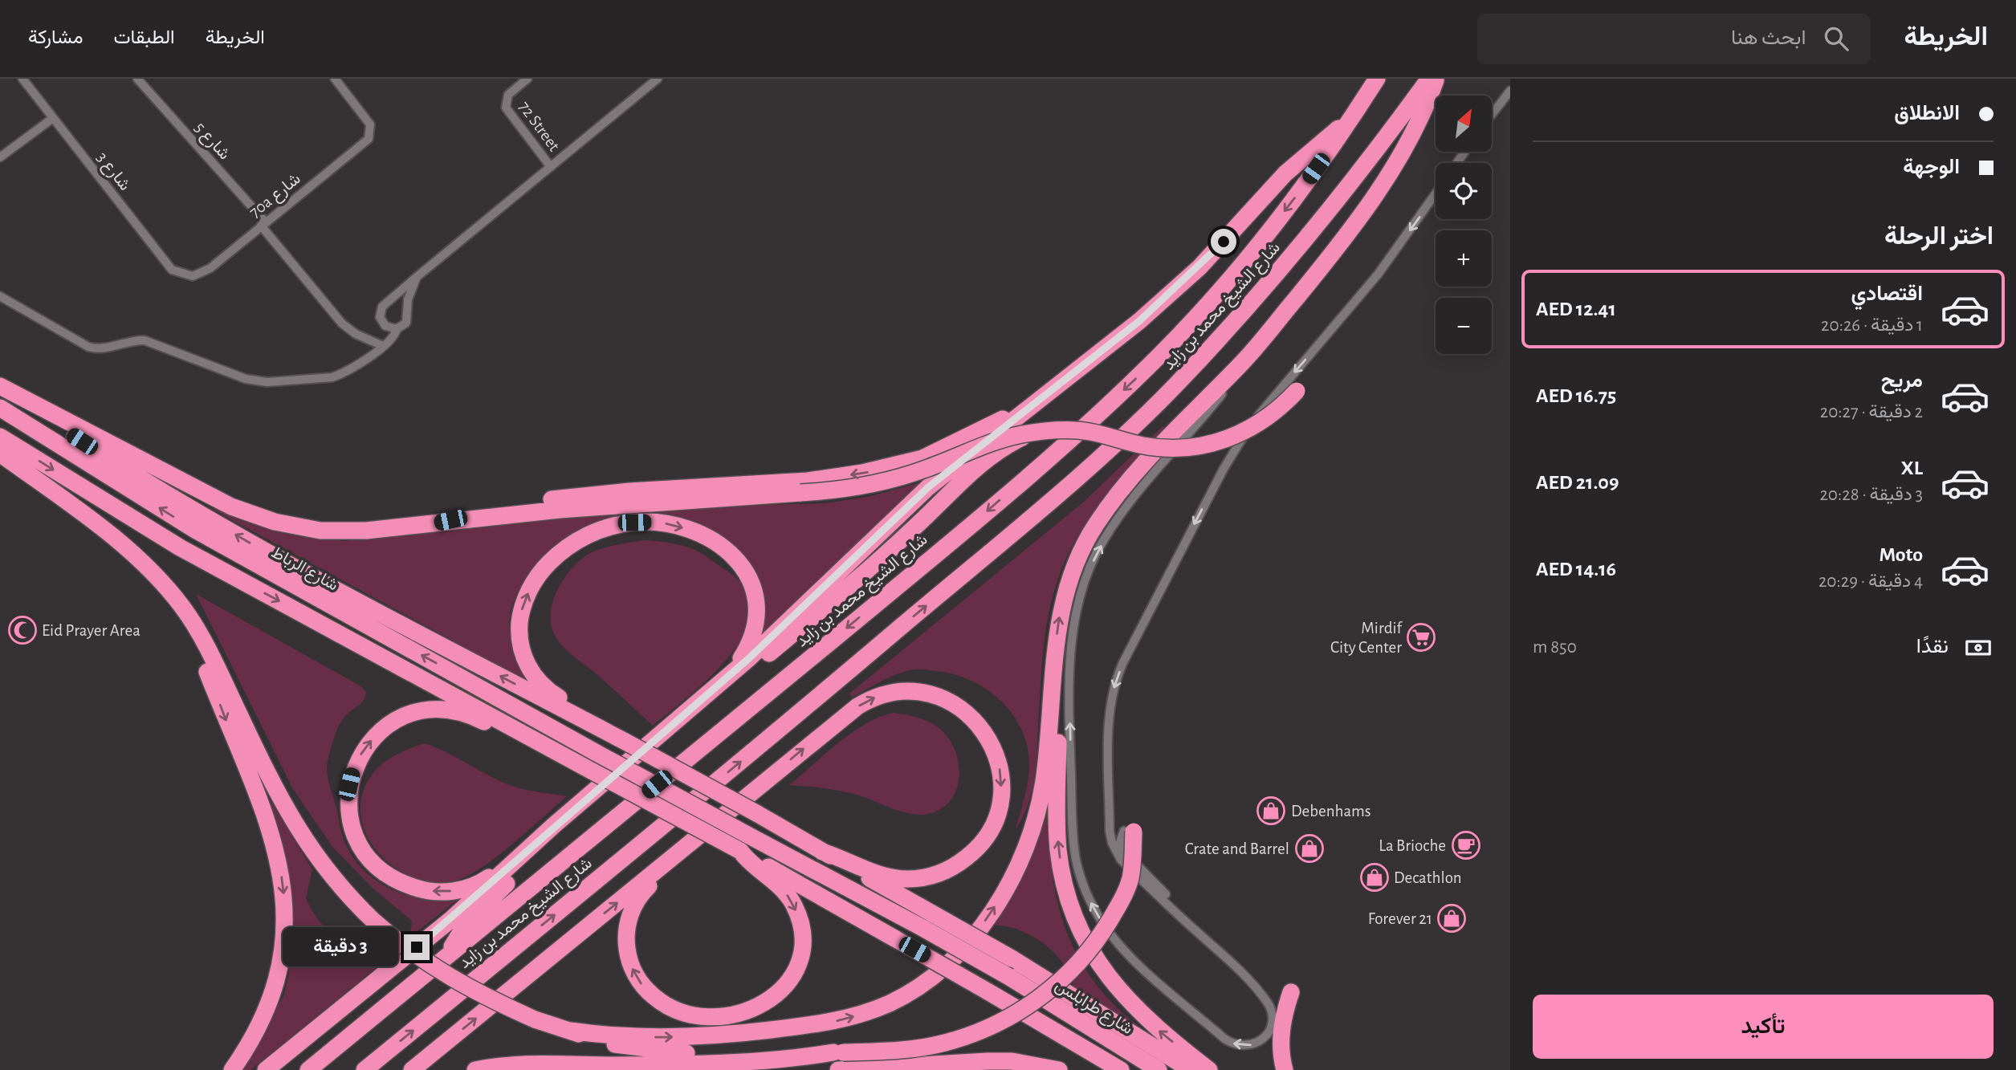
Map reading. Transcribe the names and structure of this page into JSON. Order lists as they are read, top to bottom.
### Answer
{
  "streets": {
    "highway": ["شارع الشيخ محمد بن زايد", "شارع الرباط", "شارع طرابلس"],
    "street": [
      "72 Street",
      "شارع 5",
      "شارع 3",
      "70a شارع"
    ]
  },
  "crossings": [
    ["شارع 5", "70a شارع"],
    ["شارع 3", "70a شارع"],
    ["شارع الرباط", "شارع طرابلس"]
  ],
  "places": {
    "mosque": ["Eid Prayer Area"],
    "supermarket": ["Mirdif City Center"],
    "shop": [
      "Debenhams",
      "Crate and Barrel",
      "Decathlon",
      "Forever 21"
    ],
    "cafe": ["La Brioche"]
  },
  "north": "top right",
  "page": {
    "header": "الخريطة",
    "search": "ابحث هنا",
    "nav": ["الخريطة", "الطبقات", "مشاركة"],
    "banner": ["الانطلاق", "الوجهة"],
    "map_buttons": ["+", "−"],
    "heading": "اختر الرحلة",
    "list": [
      {
        "name": "اقتصادي",
        "note": "1 دقيقة · 20:26",
        "value": "AED 12.41"
      },
      {
        "name": "مريح",
        "note": "2 دقيقة · 20:27",
        "value": "AED 16.75"
      },
      {
        "name": "XL",
        "note": "3 دقيقة · 20:28",
        "value": "AED 21.09"
      },
      {
        "name": "Moto",
        "note": "4 دقيقة · 20:29",
        "value": "AED 14.16"
      }
    ],
    "pay": ["نقدًا", "850 m"],
    "bubble": "3 دقيقة",
    "buttons": "تأكيد"
  }
}
